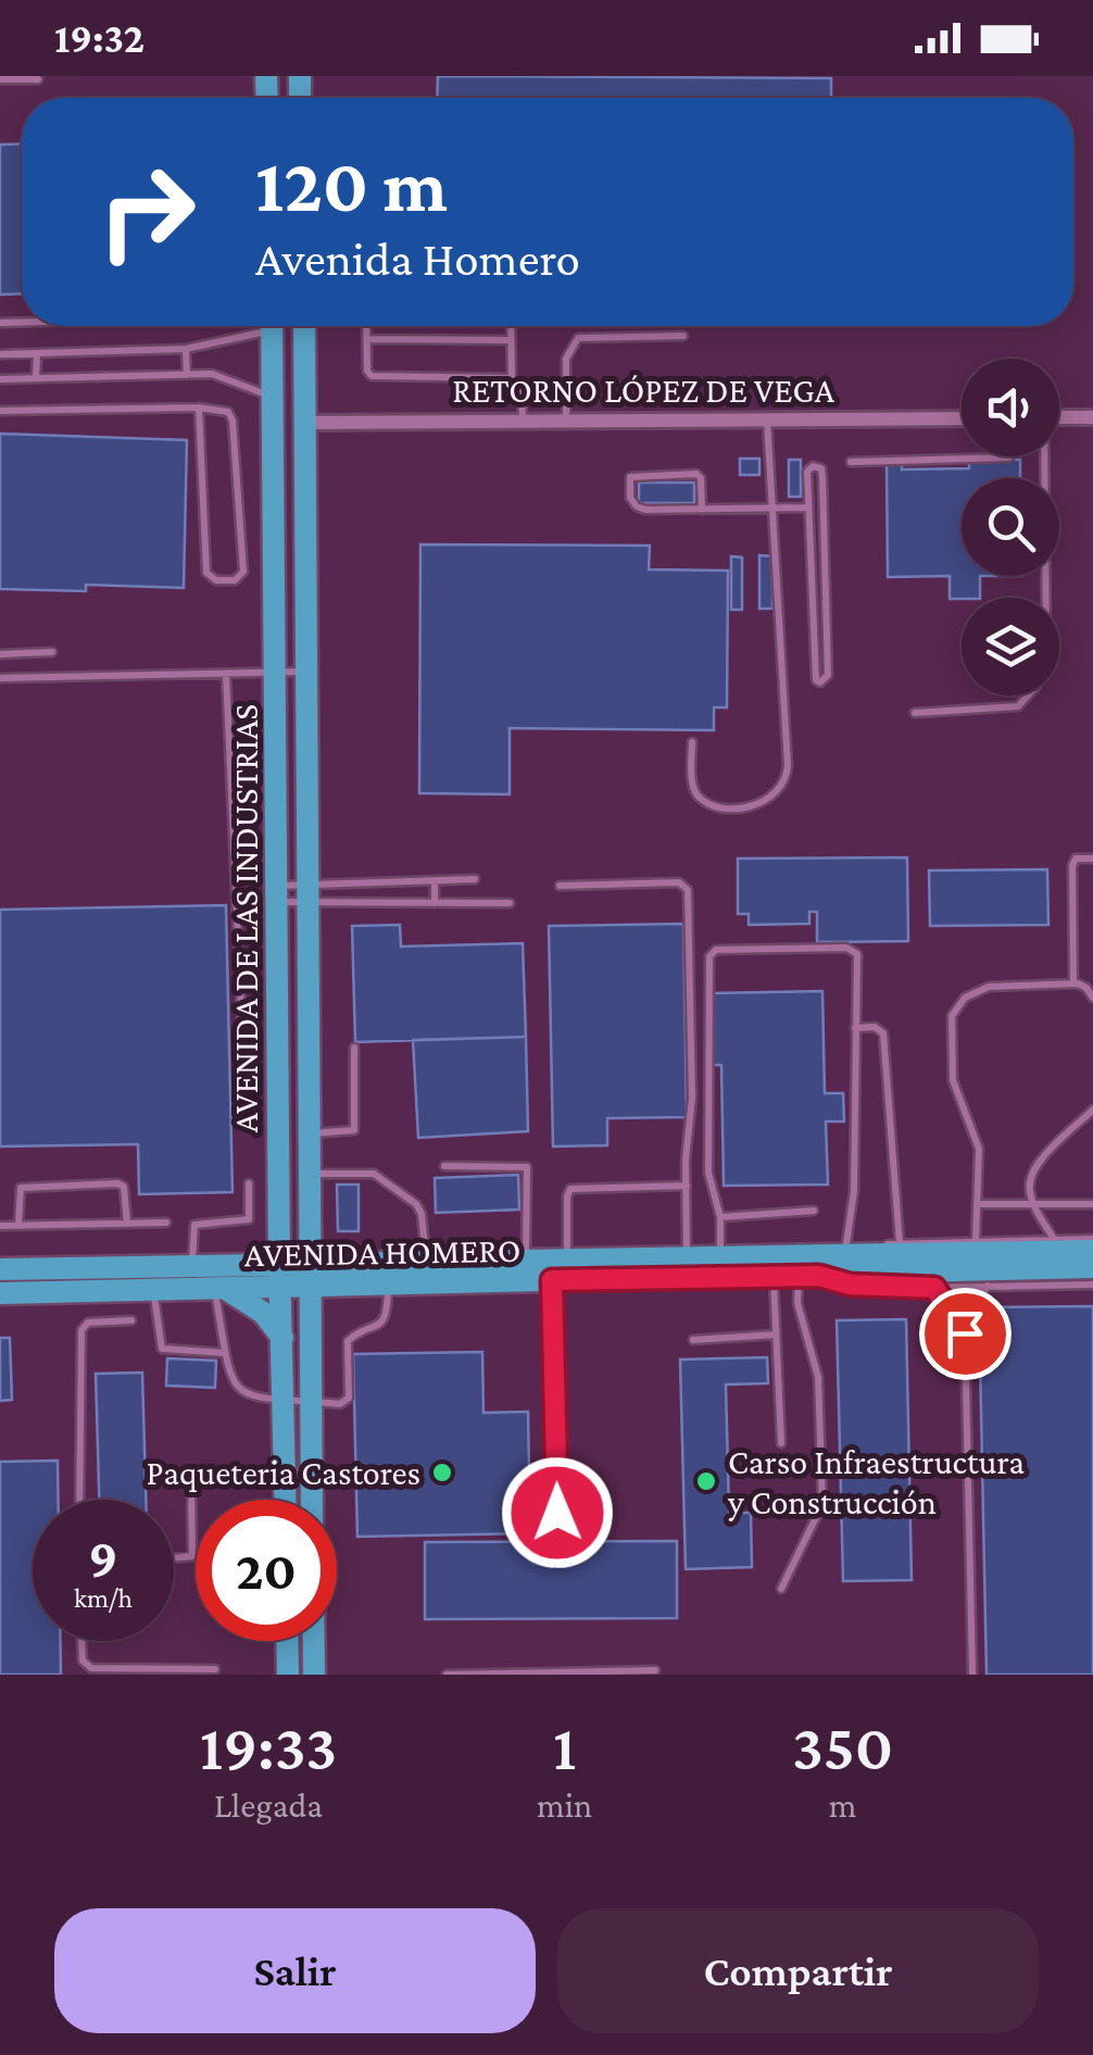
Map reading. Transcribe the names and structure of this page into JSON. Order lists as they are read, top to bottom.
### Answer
{
  "streets": {
    "main road": ["AVENIDA DE LAS INDUSTRIAS", "AVENIDA HOMERO"],
    "street": ["RETORNO LÓPEZ DE VEGA"]
  },
  "crossings": [
    ["RETORNO LÓPEZ DE VEGA", "AVENIDA DE LAS INDUSTRIAS"],
    ["AVENIDA DE LAS INDUSTRIAS", "AVENIDA HOMERO"]
  ],
  "places": ["Paqueteria Castores", "Carso Infraestructura y Construcción"],
  "page": {
    "status": "19:32",
    "turn": ["120 m", "Avenida Homero"],
    "speed": "9 km/h",
    "limit": "20",
    "eta": [
      "19:33",
      "Llegada",
      "1",
      "min",
      "350",
      "m"
    ],
    "buttons": ["Salir", "Compartir"]
  }
}
